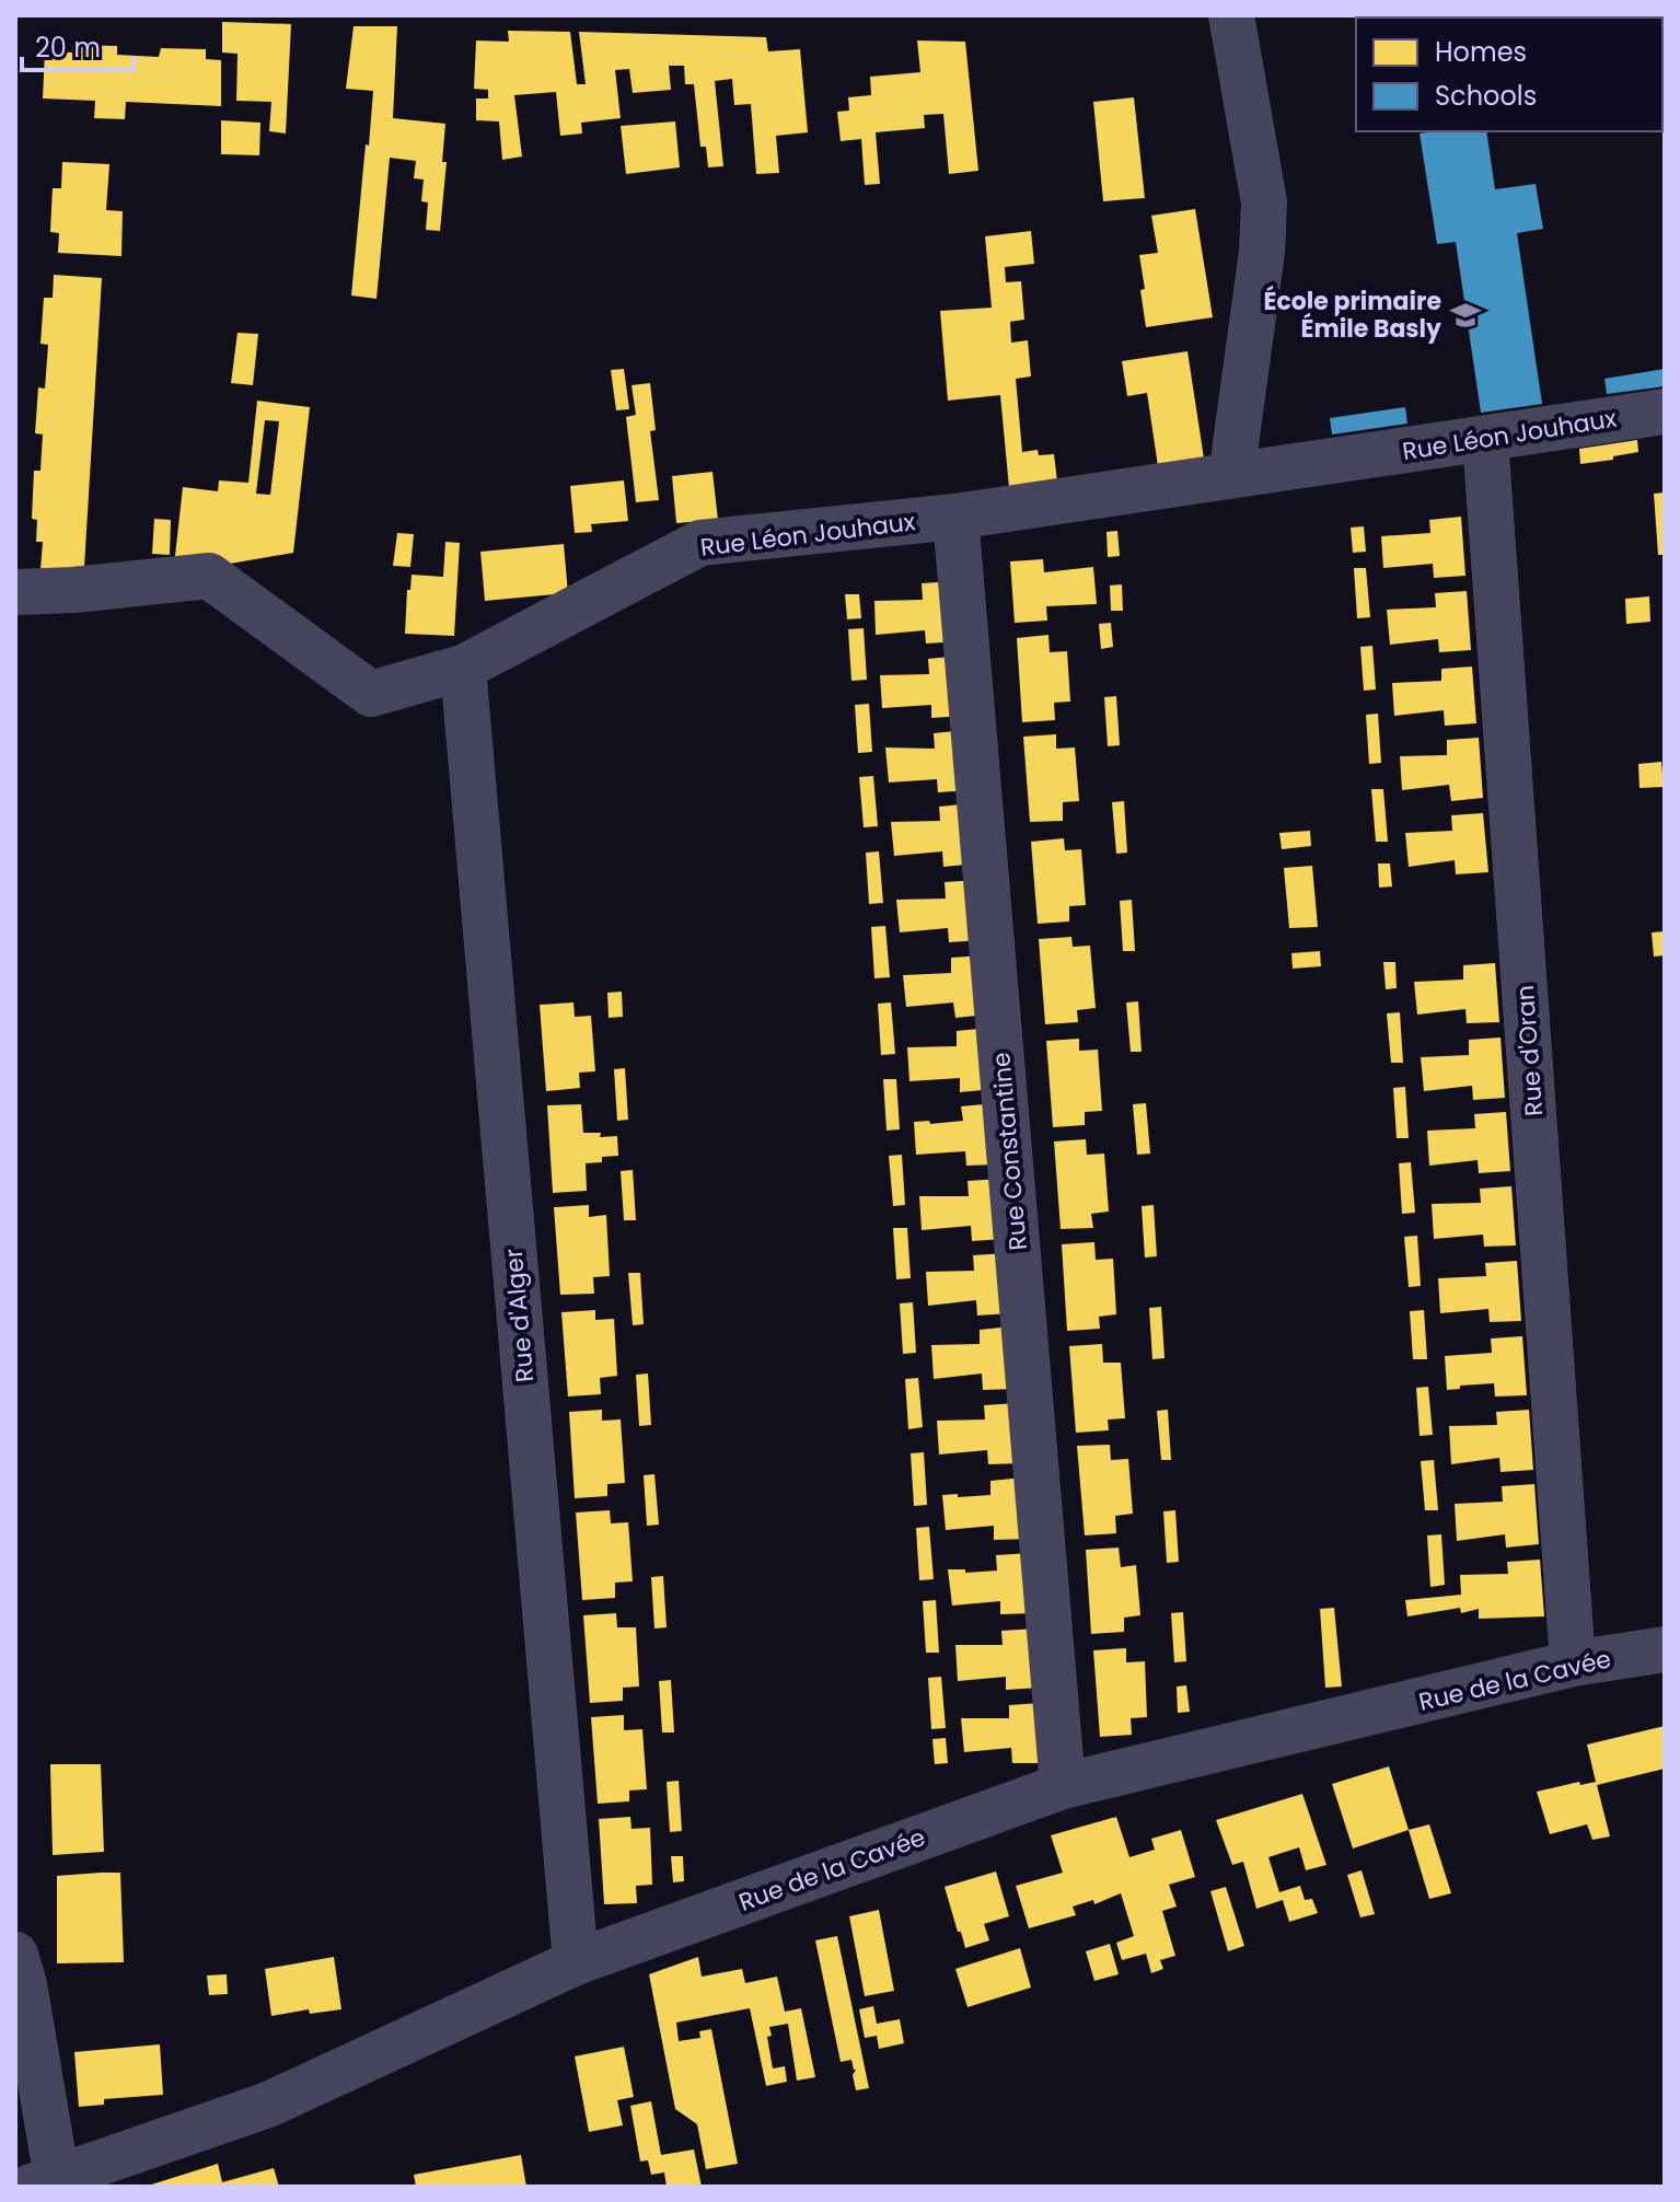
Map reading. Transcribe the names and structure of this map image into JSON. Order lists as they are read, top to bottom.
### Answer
{
  "streets": {
    "street": [
      "Rue Léon Jouhaux",
      "Rue d'Oran",
      "Rue Constantine",
      "Rue d'Alger",
      "Rue de la Cavée"
    ]
  },
  "crossings": [
    ["Rue Léon Jouhaux", "Rue d'Oran"],
    ["Rue Léon Jouhaux", "Rue Constantine"],
    ["Rue Léon Jouhaux", "Rue d'Alger"],
    ["Rue d'Oran", "Rue de la Cavée"],
    ["Rue Constantine", "Rue de la Cavée"],
    ["Rue d'Alger", "Rue de la Cavée"]
  ],
  "places": {
    "school or university": ["École primaire Émile Basly"]
  },
  "legend": ["Homes", "Schools"],
  "scale_bar": "20 m"
}
